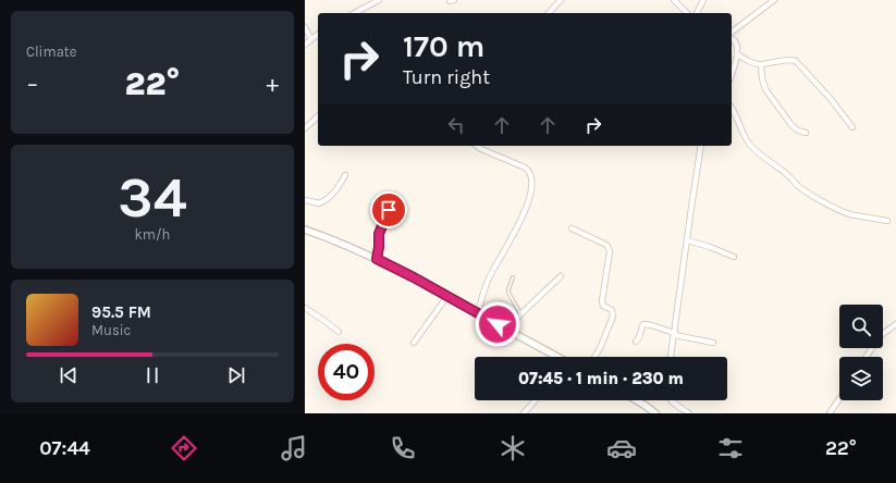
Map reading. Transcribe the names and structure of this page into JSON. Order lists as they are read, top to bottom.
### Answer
{
  "page": {
    "tile": [
      "Climate",
      ["34", "km/h"]
    ],
    "turn": ["170 m", "Turn right"],
    "heat": ["−", "22°", "+"],
    "song": ["95.5 FM", "Music"],
    "limit": "40",
    "trip": "07:45 · 1 min · 230 m",
    "tabs": ["07:44", "22°"]
  }
}
